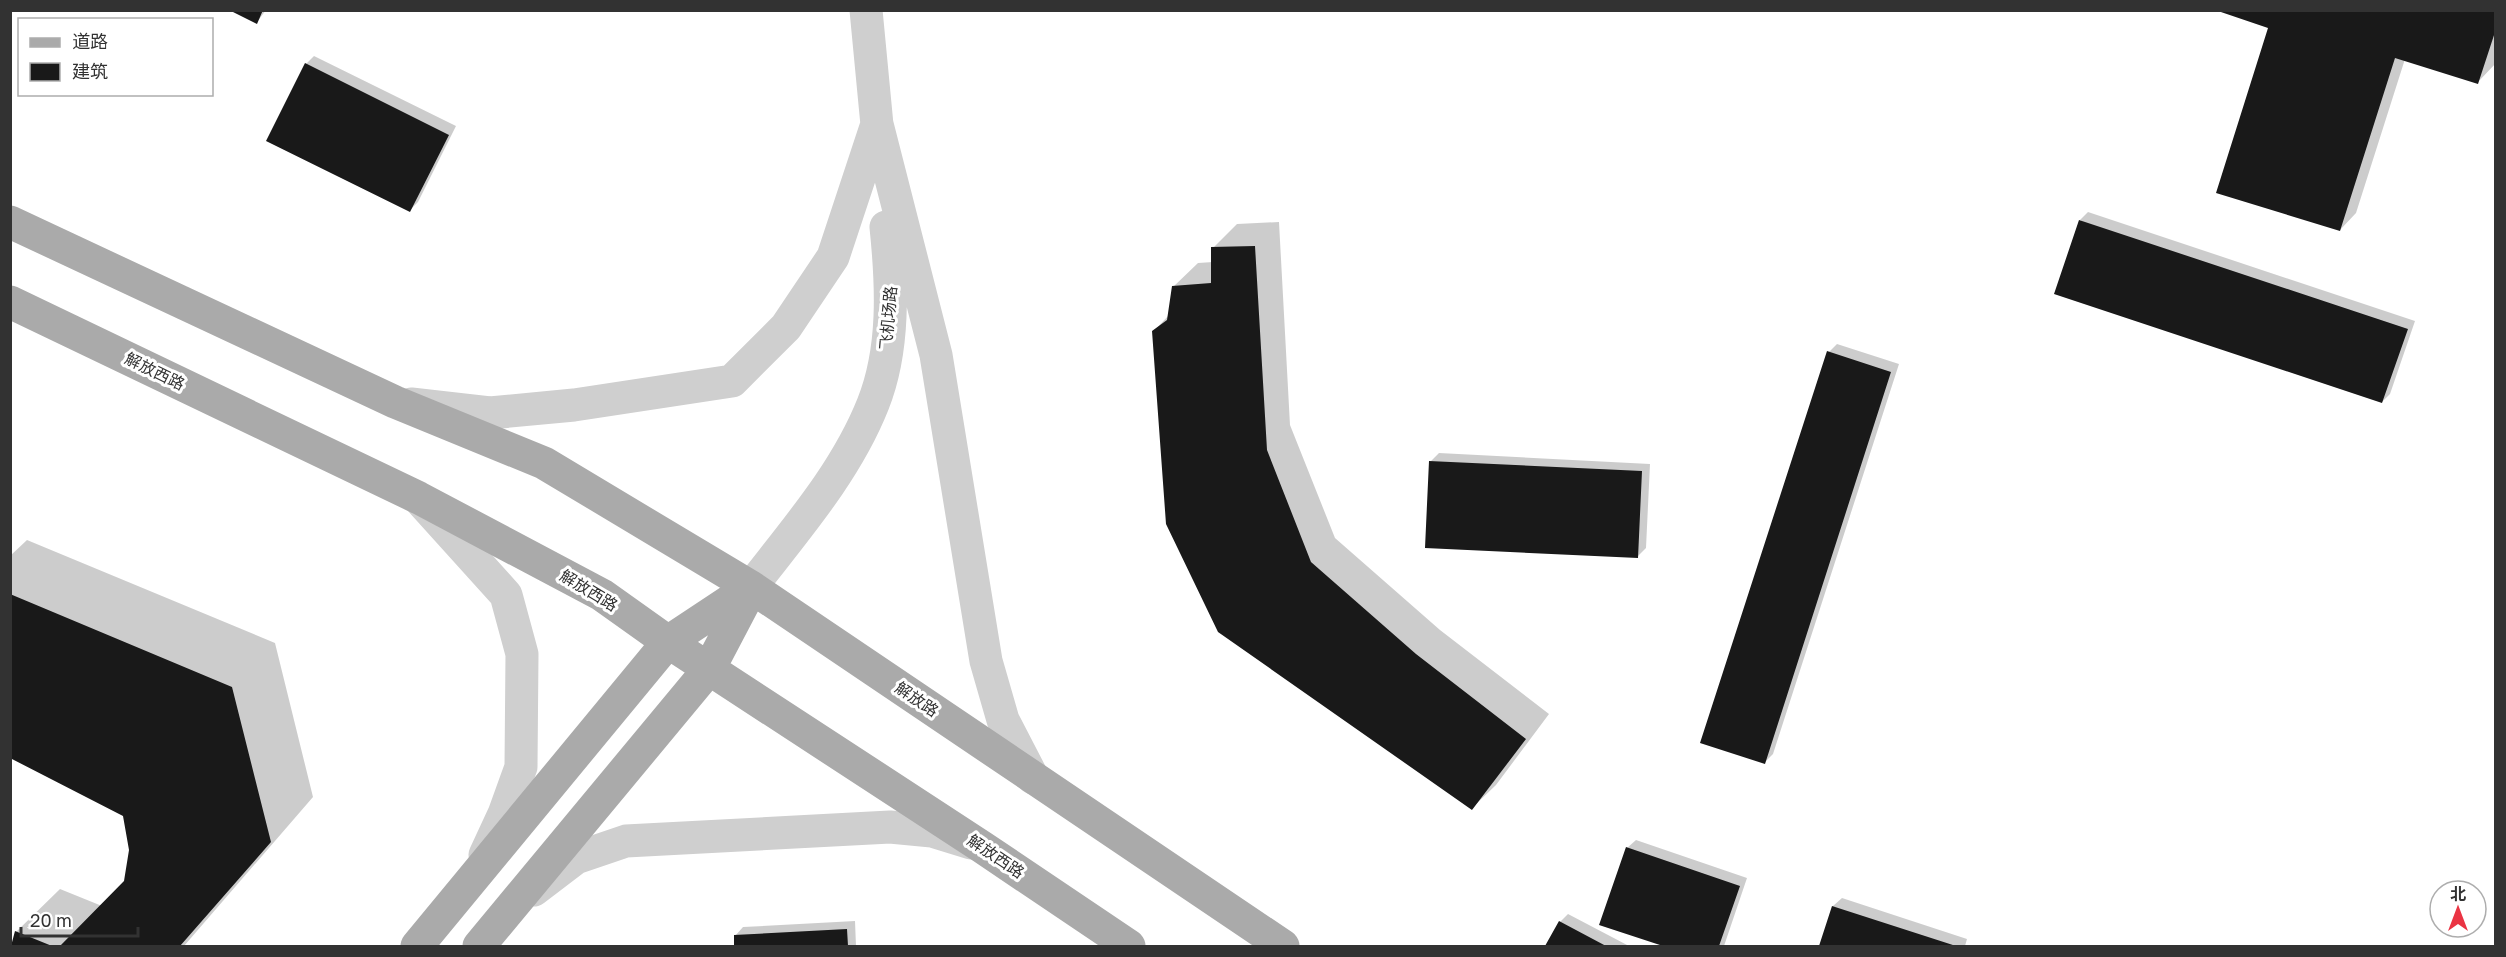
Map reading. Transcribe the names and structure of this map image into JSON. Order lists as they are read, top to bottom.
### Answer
{
  "streets": {
    "main road": ["解放西路", "解放路"],
    "street": ["飞机场路"]
  },
  "crossings": [
    ["飞机场路", "解放路"]
  ],
  "legend": ["道路", "建筑"],
  "scale_bar": "20 m",
  "north": "top"
}
